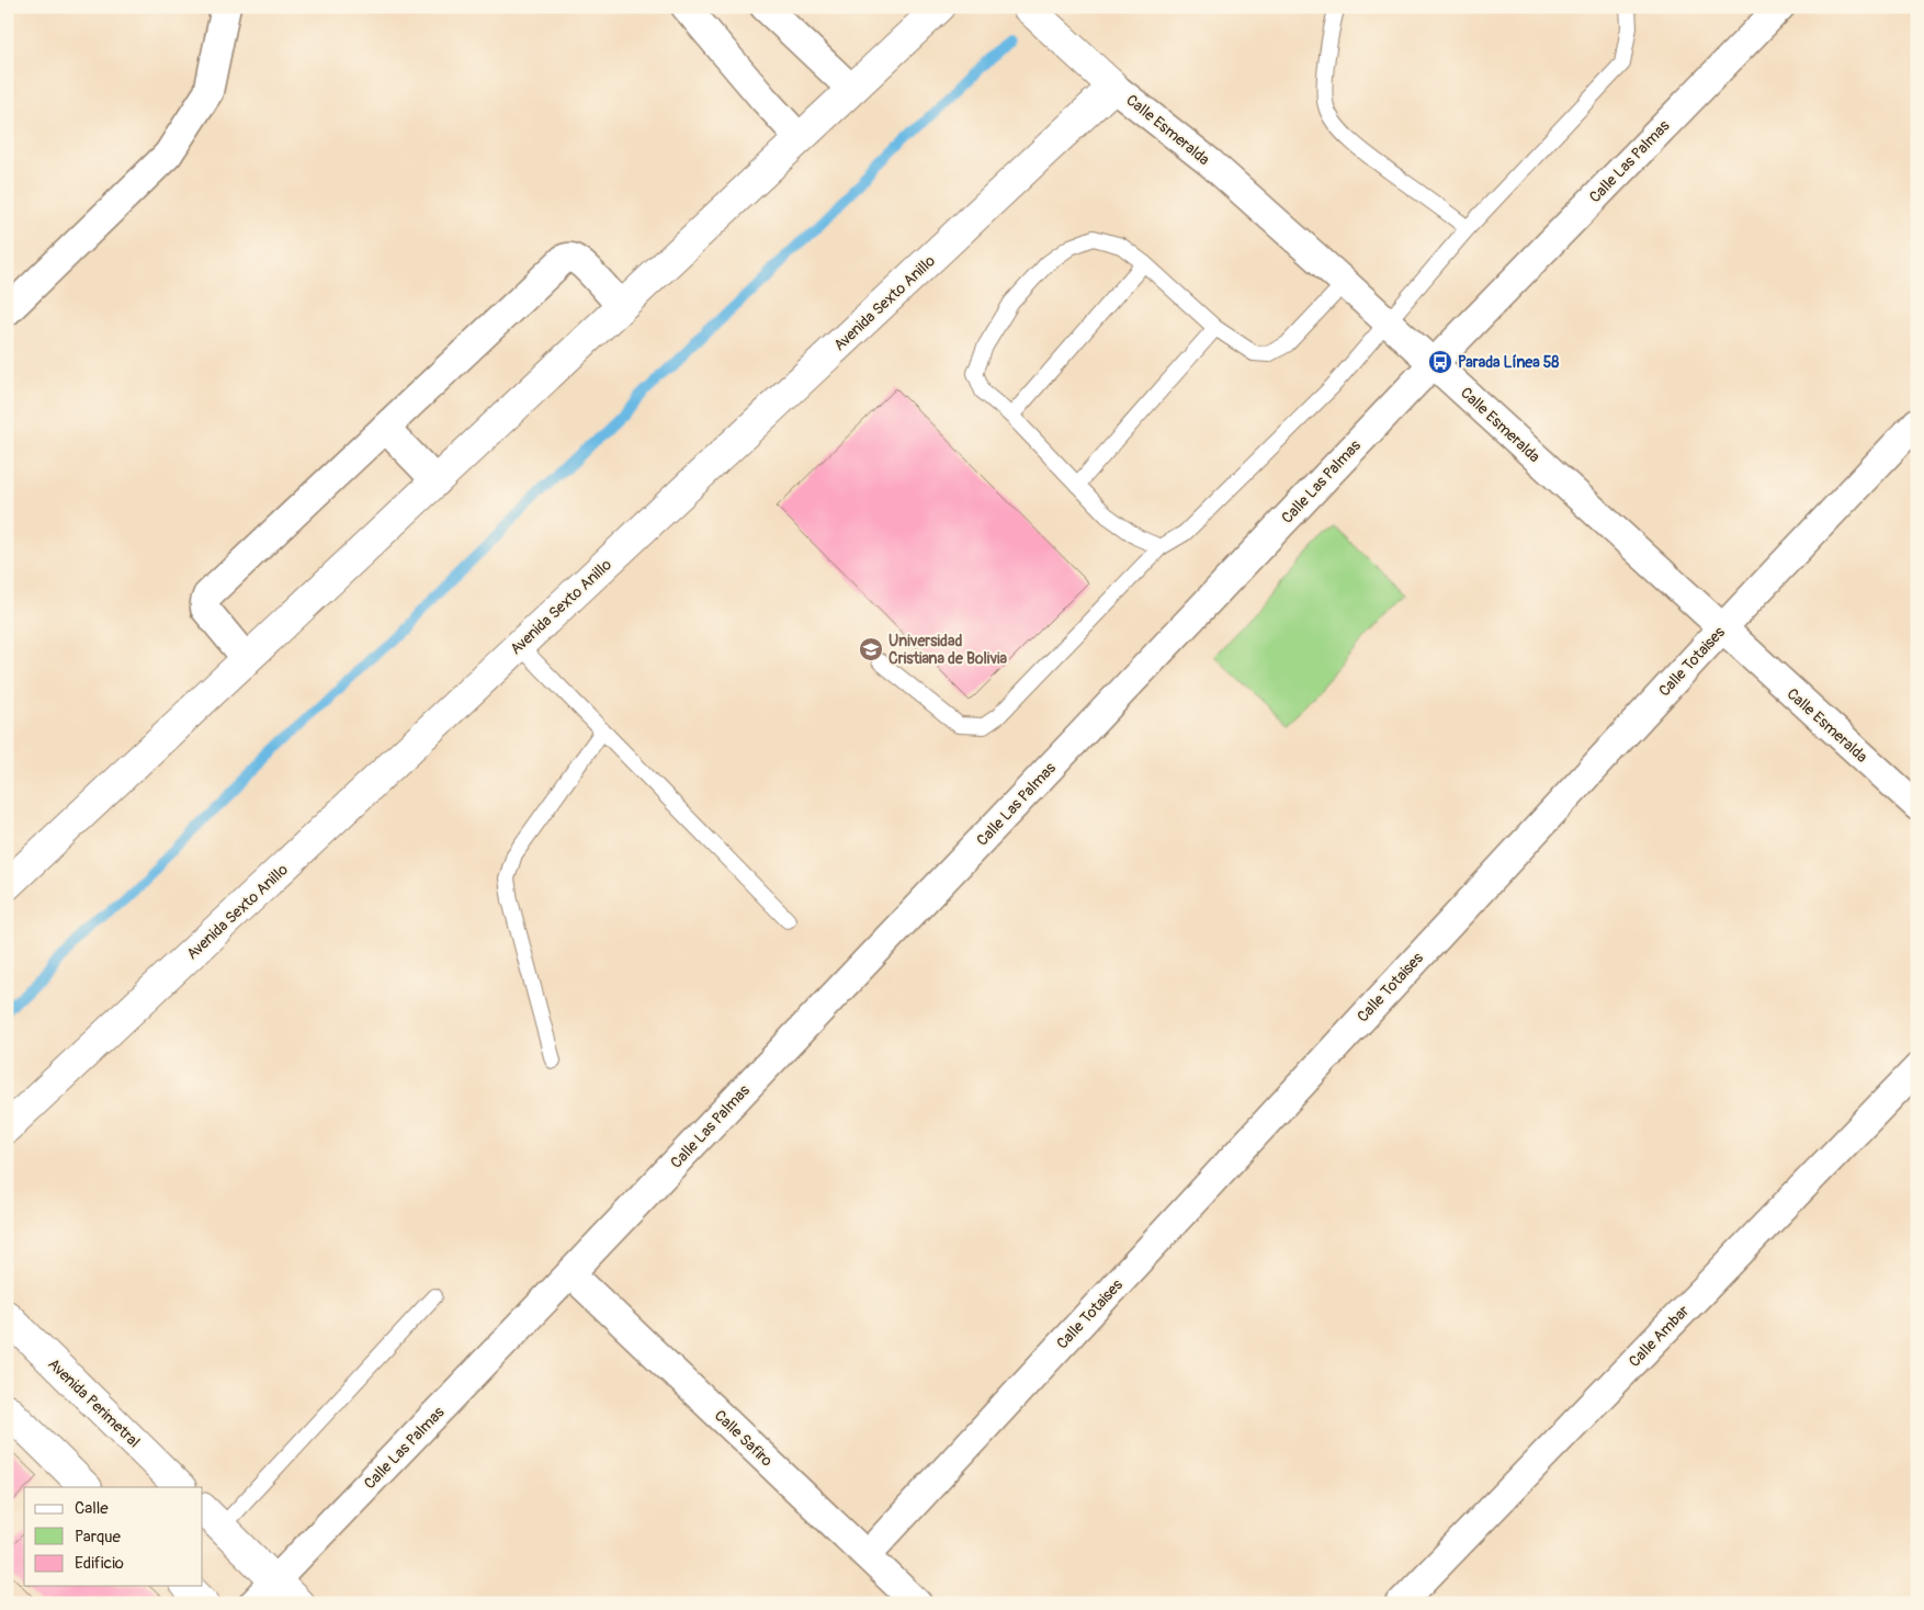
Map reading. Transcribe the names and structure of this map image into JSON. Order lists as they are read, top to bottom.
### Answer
{
  "streets": {
    "street": [
      "Calle Esmeralda",
      "Calle Las Palmas",
      "Avenida Sexto Anillo",
      "Calle Totaises",
      "Calle Ambar",
      "Avenida Perimetral",
      "Calle Safiro"
    ]
  },
  "crossings": [
    ["Calle Esmeralda", "Calle Las Palmas"],
    ["Calle Esmeralda", "Avenida Sexto Anillo"],
    ["Calle Esmeralda", "Calle Totaises"],
    ["Calle Las Palmas", "Calle Safiro"],
    ["Calle Totaises", "Calle Safiro"]
  ],
  "places": {
    "bus stop": ["Parada Línea 58"],
    "school or university": ["Universidad Cristiana de Bolivia"]
  },
  "legend": ["Calle", "Parque", "Edificio"]
}
